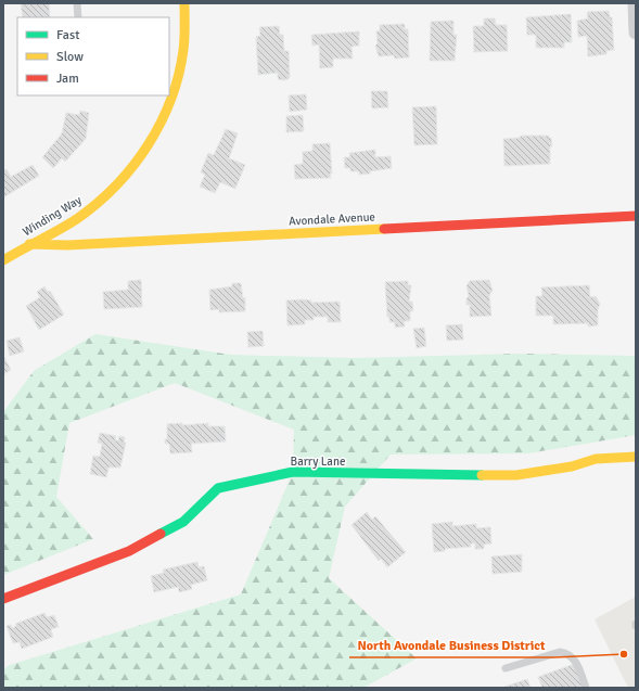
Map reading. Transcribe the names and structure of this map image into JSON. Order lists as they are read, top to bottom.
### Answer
{
  "streets": {
    "street": ["Winding Way", "Avondale Avenue", "Barry Lane"]
  },
  "crossings": [
    ["Winding Way", "Avondale Avenue"]
  ],
  "places": ["North Avondale Business District"],
  "legend": ["Fast", "Slow", "Jam"]
}
